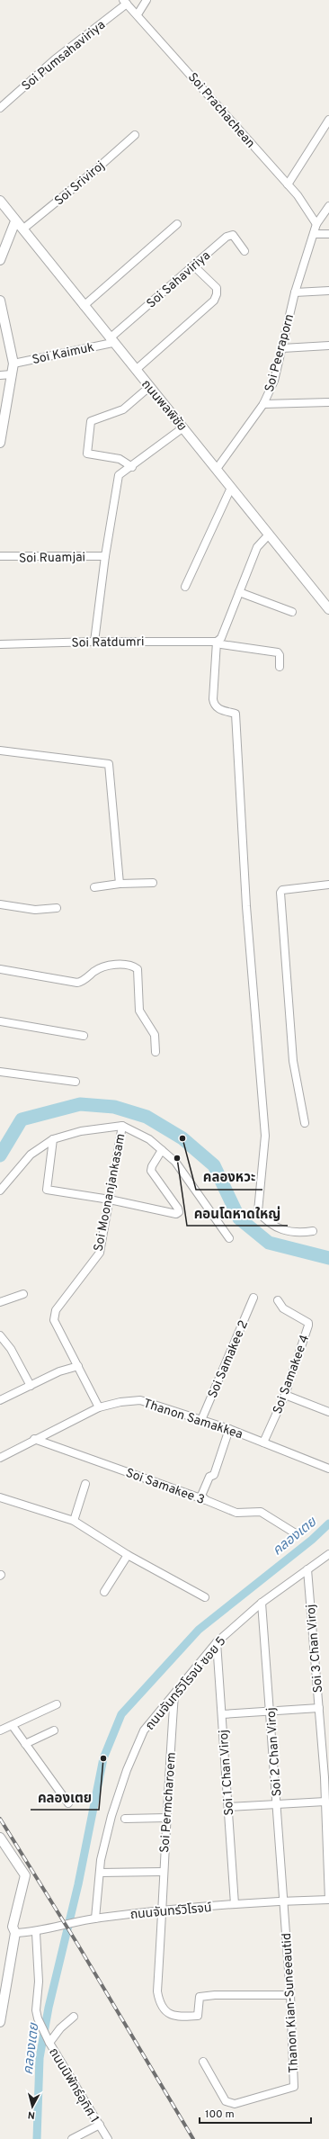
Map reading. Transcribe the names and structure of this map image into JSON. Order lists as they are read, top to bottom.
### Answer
{
  "streets": {
    "street": [
      "Soi Pumsahaviriya",
      "Soi Prachachean",
      "Soi Sriviroj",
      "Soi Sahaviriya",
      "Soi Kaimuk",
      "Soi Peeraporn",
      "ถนนพลพิชัย",
      "Soi Ruamjai",
      "Soi Ratdumri",
      "Soi Moonanjankasam",
      "Soi Samakee 2",
      "Soi Samakee 4",
      "Thanon Samakkea",
      "Soi Samakee 3",
      "Soi 3 Chan Viroj",
      "ถนนจันทร์วิโรจน์ ซอย 5",
      "Soi 2 Chan Viroj",
      "Soi 1 Chan Viroj",
      "Soi Permcharoem",
      "ถนนจันทร์วิโรจน์",
      "Thanon Kian-Suneeautid",
      "ถนนนิพัทธ์อุทิศ 1"
    ]
  },
  "crossings": [
    ["Soi Pumsahaviriya", "Soi Prachachean"],
    ["Soi Prachachean", "Soi Peeraporn"],
    ["Soi Sriviroj", "ถนนพลพิชัย"],
    ["Soi Sahaviriya", "Soi Kaimuk"],
    ["Soi Sahaviriya", "ถนนพลพิชัย"],
    ["Soi Kaimuk", "ถนนพลพิชัย"],
    ["Soi Peeraporn", "ถนนพลพิชัย"],
    ["Soi Moonanjankasam", "Thanon Samakkea"],
    ["Soi Samakee 2", "Thanon Samakkea"],
    ["Soi Samakee 4", "Thanon Samakkea"],
    ["Thanon Samakkea", "Soi Samakee 3"],
    ["Soi 3 Chan Viroj", "ถนนจันทร์วิโรจน์ ซอย 5"],
    ["Soi 3 Chan Viroj", "ถนนจันทร์วิโรจน์"],
    ["ถนนจันทร์วิโรจน์ ซอย 5", "Soi 2 Chan Viroj"],
    ["ถนนจันทร์วิโรจน์ ซอย 5", "Soi 1 Chan Viroj"],
    ["ถนนจันทร์วิโรจน์ ซอย 5", "Soi Permcharoem"],
    ["ถนนจันทร์วิโรจน์ ซอย 5", "ถนนจันทร์วิโรจน์"],
    ["Soi 2 Chan Viroj", "ถนนจันทร์วิโรจน์"],
    ["Soi 2 Chan Viroj", "Thanon Kian-Suneeautid"],
    ["Soi 1 Chan Viroj", "ถนนจันทร์วิโรจน์"],
    ["Soi Permcharoem", "ถนนจันทร์วิโรจน์"],
    ["Soi Permcharoem", "Thanon Kian-Suneeautid"],
    ["ถนนจันทร์วิโรจน์", "Thanon Kian-Suneeautid"],
    ["ถนนจันทร์วิโรจน์", "ถนนนิพัทธ์อุทิศ 1"]
  ],
  "water": ["คลองเตย"],
  "places": ["คลองหวะ", "คอนโดหาดใหญ่", "คลองเตย"],
  "scale_bar": "100 m",
  "north": "bottom"
}
